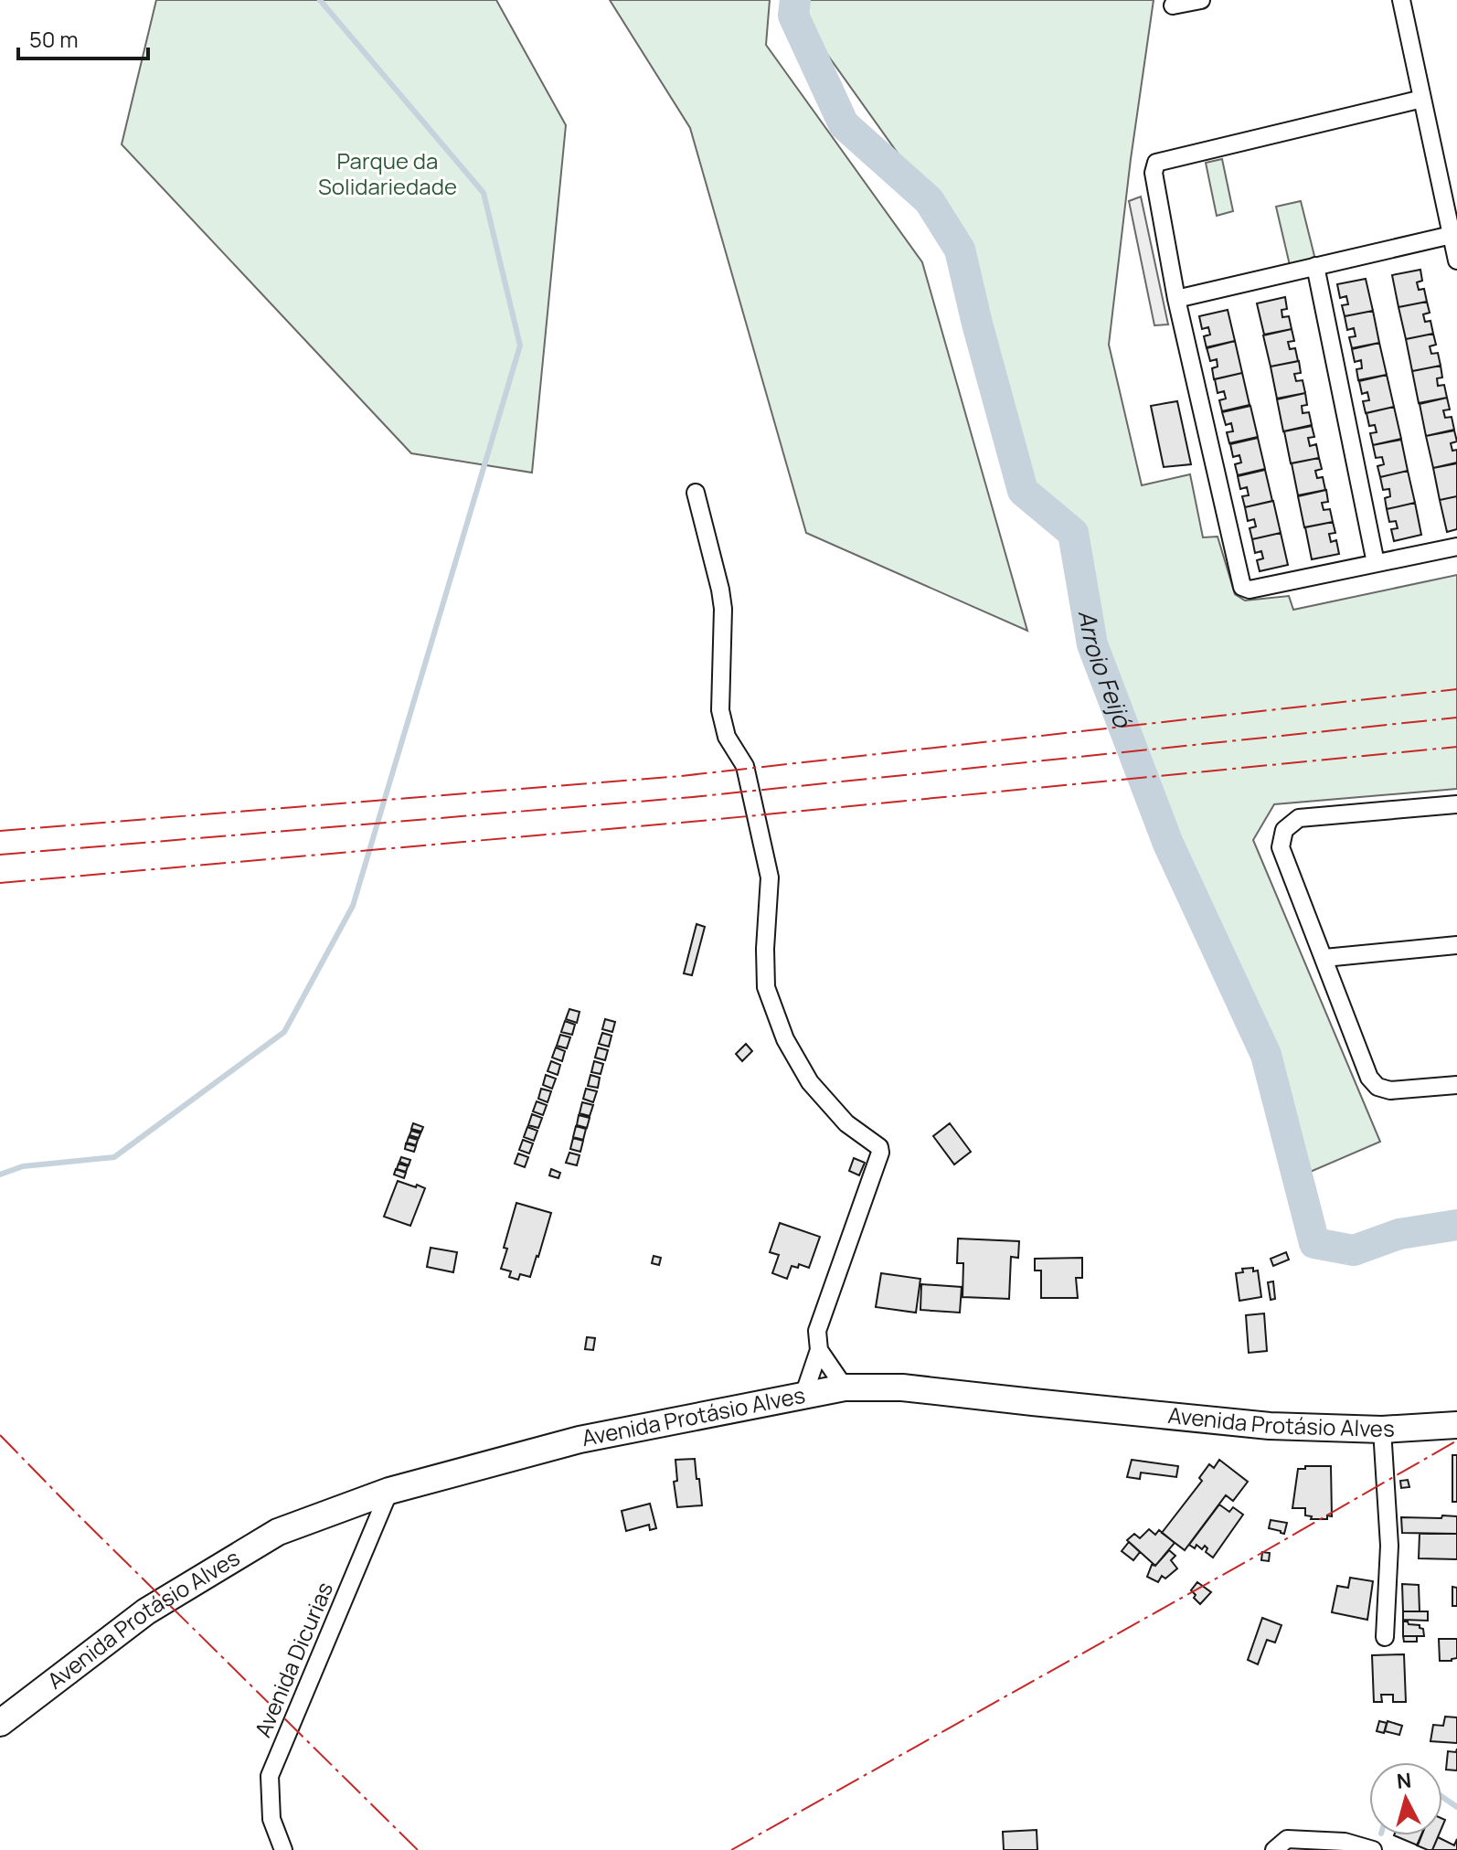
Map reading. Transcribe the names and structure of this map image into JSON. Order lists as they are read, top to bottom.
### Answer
{
  "streets": {
    "main road": ["Avenida Protásio Alves"],
    "street": ["Avenida Dicurias"]
  },
  "crossings": [
    ["Avenida Protásio Alves", "Avenida Dicurias"]
  ],
  "water": ["Arroio Feijó"],
  "parks": ["Parque da Solidariedade"],
  "scale_bar": "50 m",
  "north": "top"
}
